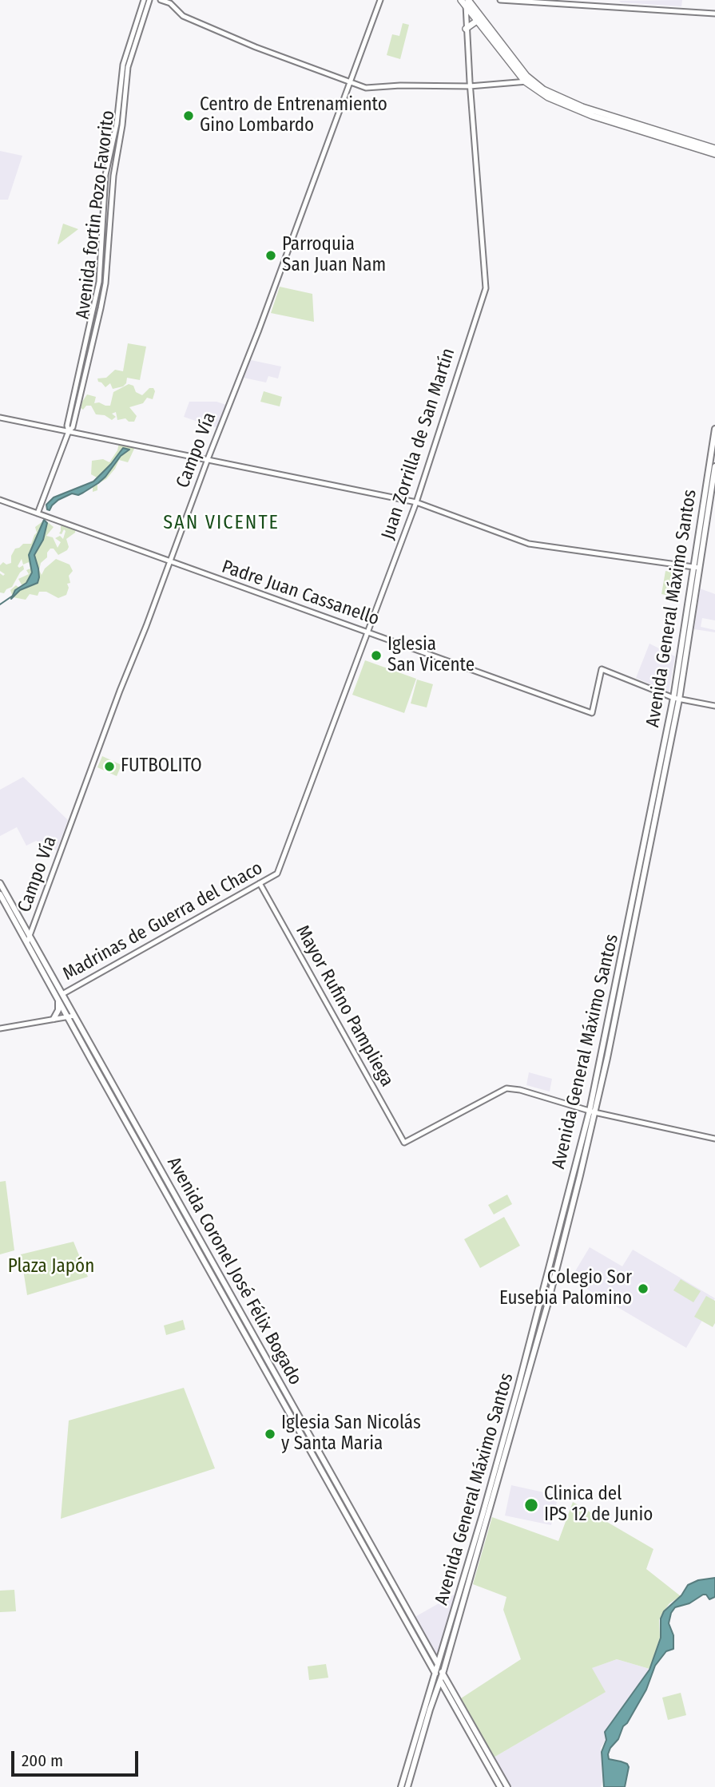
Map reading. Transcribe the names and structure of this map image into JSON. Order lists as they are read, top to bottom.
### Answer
{
  "streets": {
    "main road": ["Avenida General Máximo Santos", "Avenida Coronel José Félix Bogado"],
    "street": [
      "Avenida fortin Pozo Favorito",
      "Juan Zorrilla de San Martín",
      "Campo Vía",
      "Padre Juan Cassanello",
      "Madrinas de Guerra del Chaco",
      "Mayor Rufino Pampliega"
    ]
  },
  "crossings": [
    ["Avenida fortin Pozo Favorito", "Padre Juan Cassanello"],
    ["Juan Zorrilla de San Martín", "Padre Juan Cassanello"],
    ["Juan Zorrilla de San Martín", "Madrinas de Guerra del Chaco"],
    ["Campo Vía", "Padre Juan Cassanello"],
    ["Campo Vía", "Avenida Coronel José Félix Bogado"],
    ["Padre Juan Cassanello", "Avenida General Máximo Santos"],
    ["Avenida General Máximo Santos", "Mayor Rufino Pampliega"],
    ["Avenida General Máximo Santos", "Avenida Coronel José Félix Bogado"],
    ["Madrinas de Guerra del Chaco", "Mayor Rufino Pampliega"],
    ["Madrinas de Guerra del Chaco", "Avenida Coronel José Félix Bogado"]
  ],
  "districts": ["SAN VICENTE"],
  "parks": ["Plaza Japón"],
  "places": [
    "Centro de Entrenamiento Gino Lombardo",
    "Parroquia San Juan Nam",
    "Iglesia San Vicente",
    "FUTBOLITO",
    "Colegio Sor Eusebia Palomino",
    "Iglesia San Nicolás y Santa Maria",
    "Clinica del IPS 12 de Junio"
  ],
  "scale_bar": "200 m"
}
